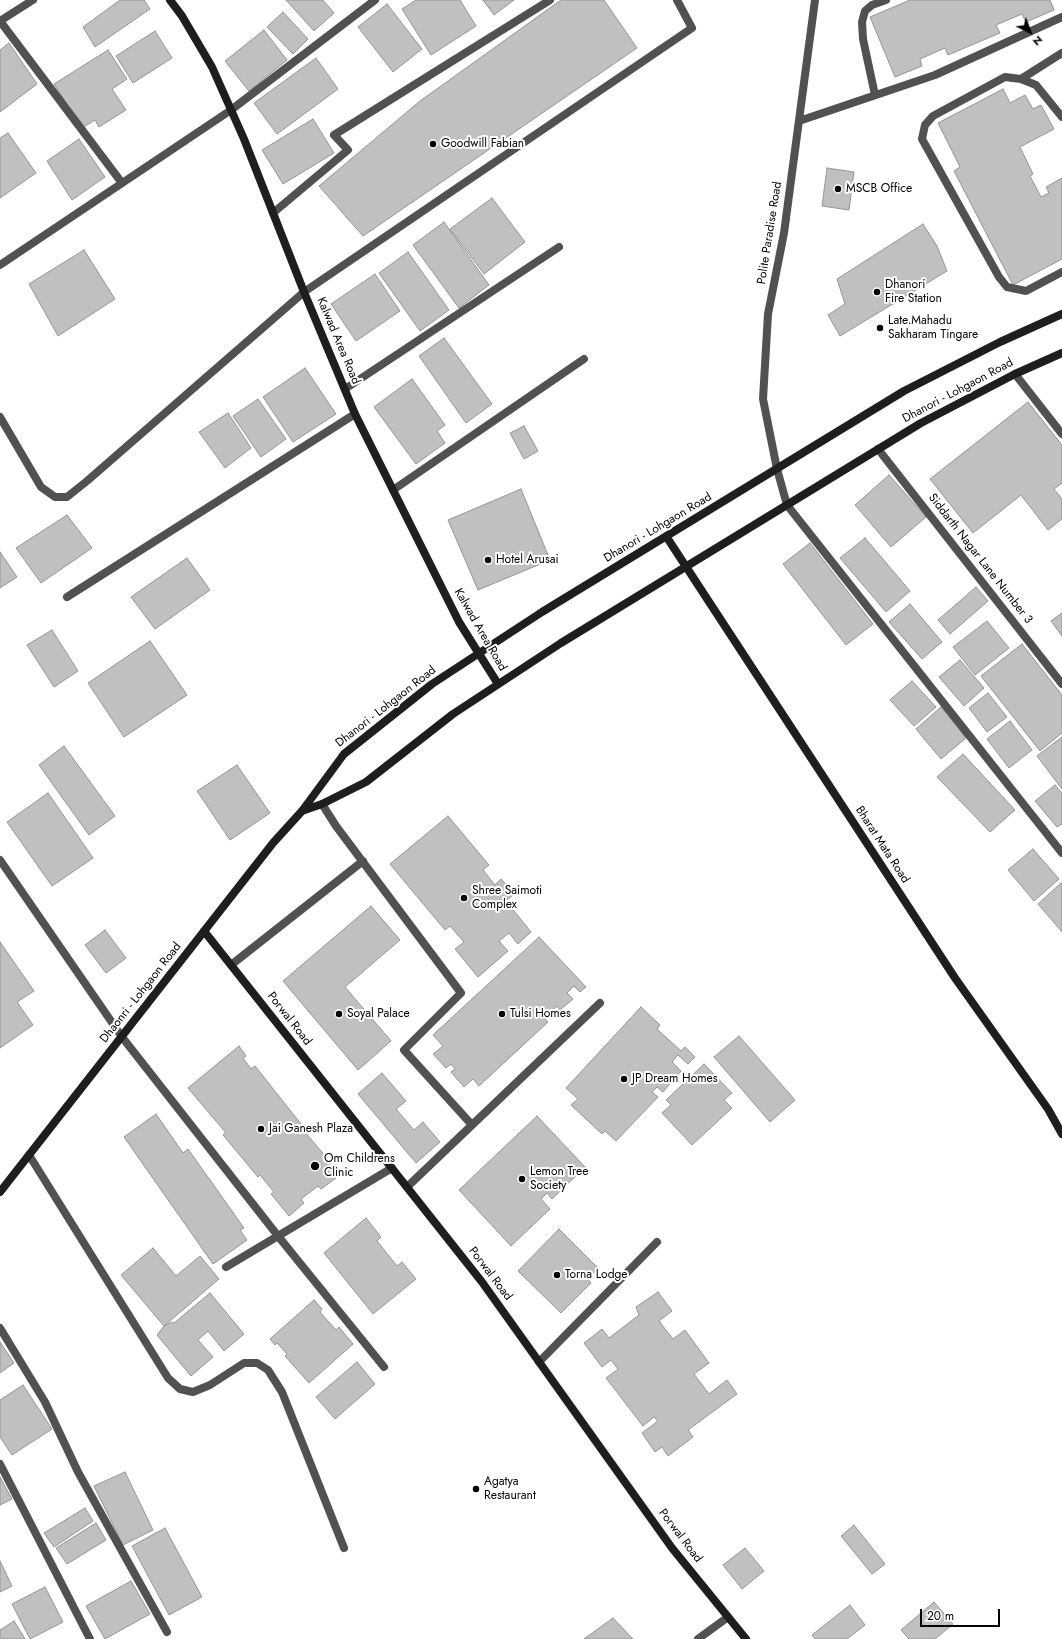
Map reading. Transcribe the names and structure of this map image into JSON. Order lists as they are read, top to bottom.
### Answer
{
  "streets": {
    "street": [
      "Polite Paradise Road",
      "Kalwad Area Road",
      "Dhanori - Lohgaon Road",
      "Siddarth Nagar Lane Number 3",
      "Bharat Mata Road",
      "Dhaonri - Lohgaon Road",
      "Porwal Road"
    ]
  },
  "crossings": [
    ["Polite Paradise Road", "Dhanori - Lohgaon Road"],
    ["Kalwad Area Road", "Dhanori - Lohgaon Road"],
    ["Dhanori - Lohgaon Road", "Siddarth Nagar Lane Number 3"],
    ["Dhanori - Lohgaon Road", "Bharat Mata Road"],
    ["Dhanori - Lohgaon Road", "Dhaonri - Lohgaon Road"],
    ["Dhaonri - Lohgaon Road", "Porwal Road"]
  ],
  "places": [
    "Goodwill Fabian",
    "MSCB Office",
    "Dhanori Fire Station",
    "Late.Mahadu Sakharam Tingare",
    "Hotel Arusai",
    "Shree Saimoti Complex",
    "Soyal Palace",
    "Tulsi Homes",
    "JP Dream Homes",
    "Jai Ganesh Plaza",
    "Om Childrens Clinic",
    "Lemon Tree Society",
    "Torna Lodge",
    "Agatya Restaurant"
  ],
  "scale_bar": "20 m",
  "north": "bottom right"
}
